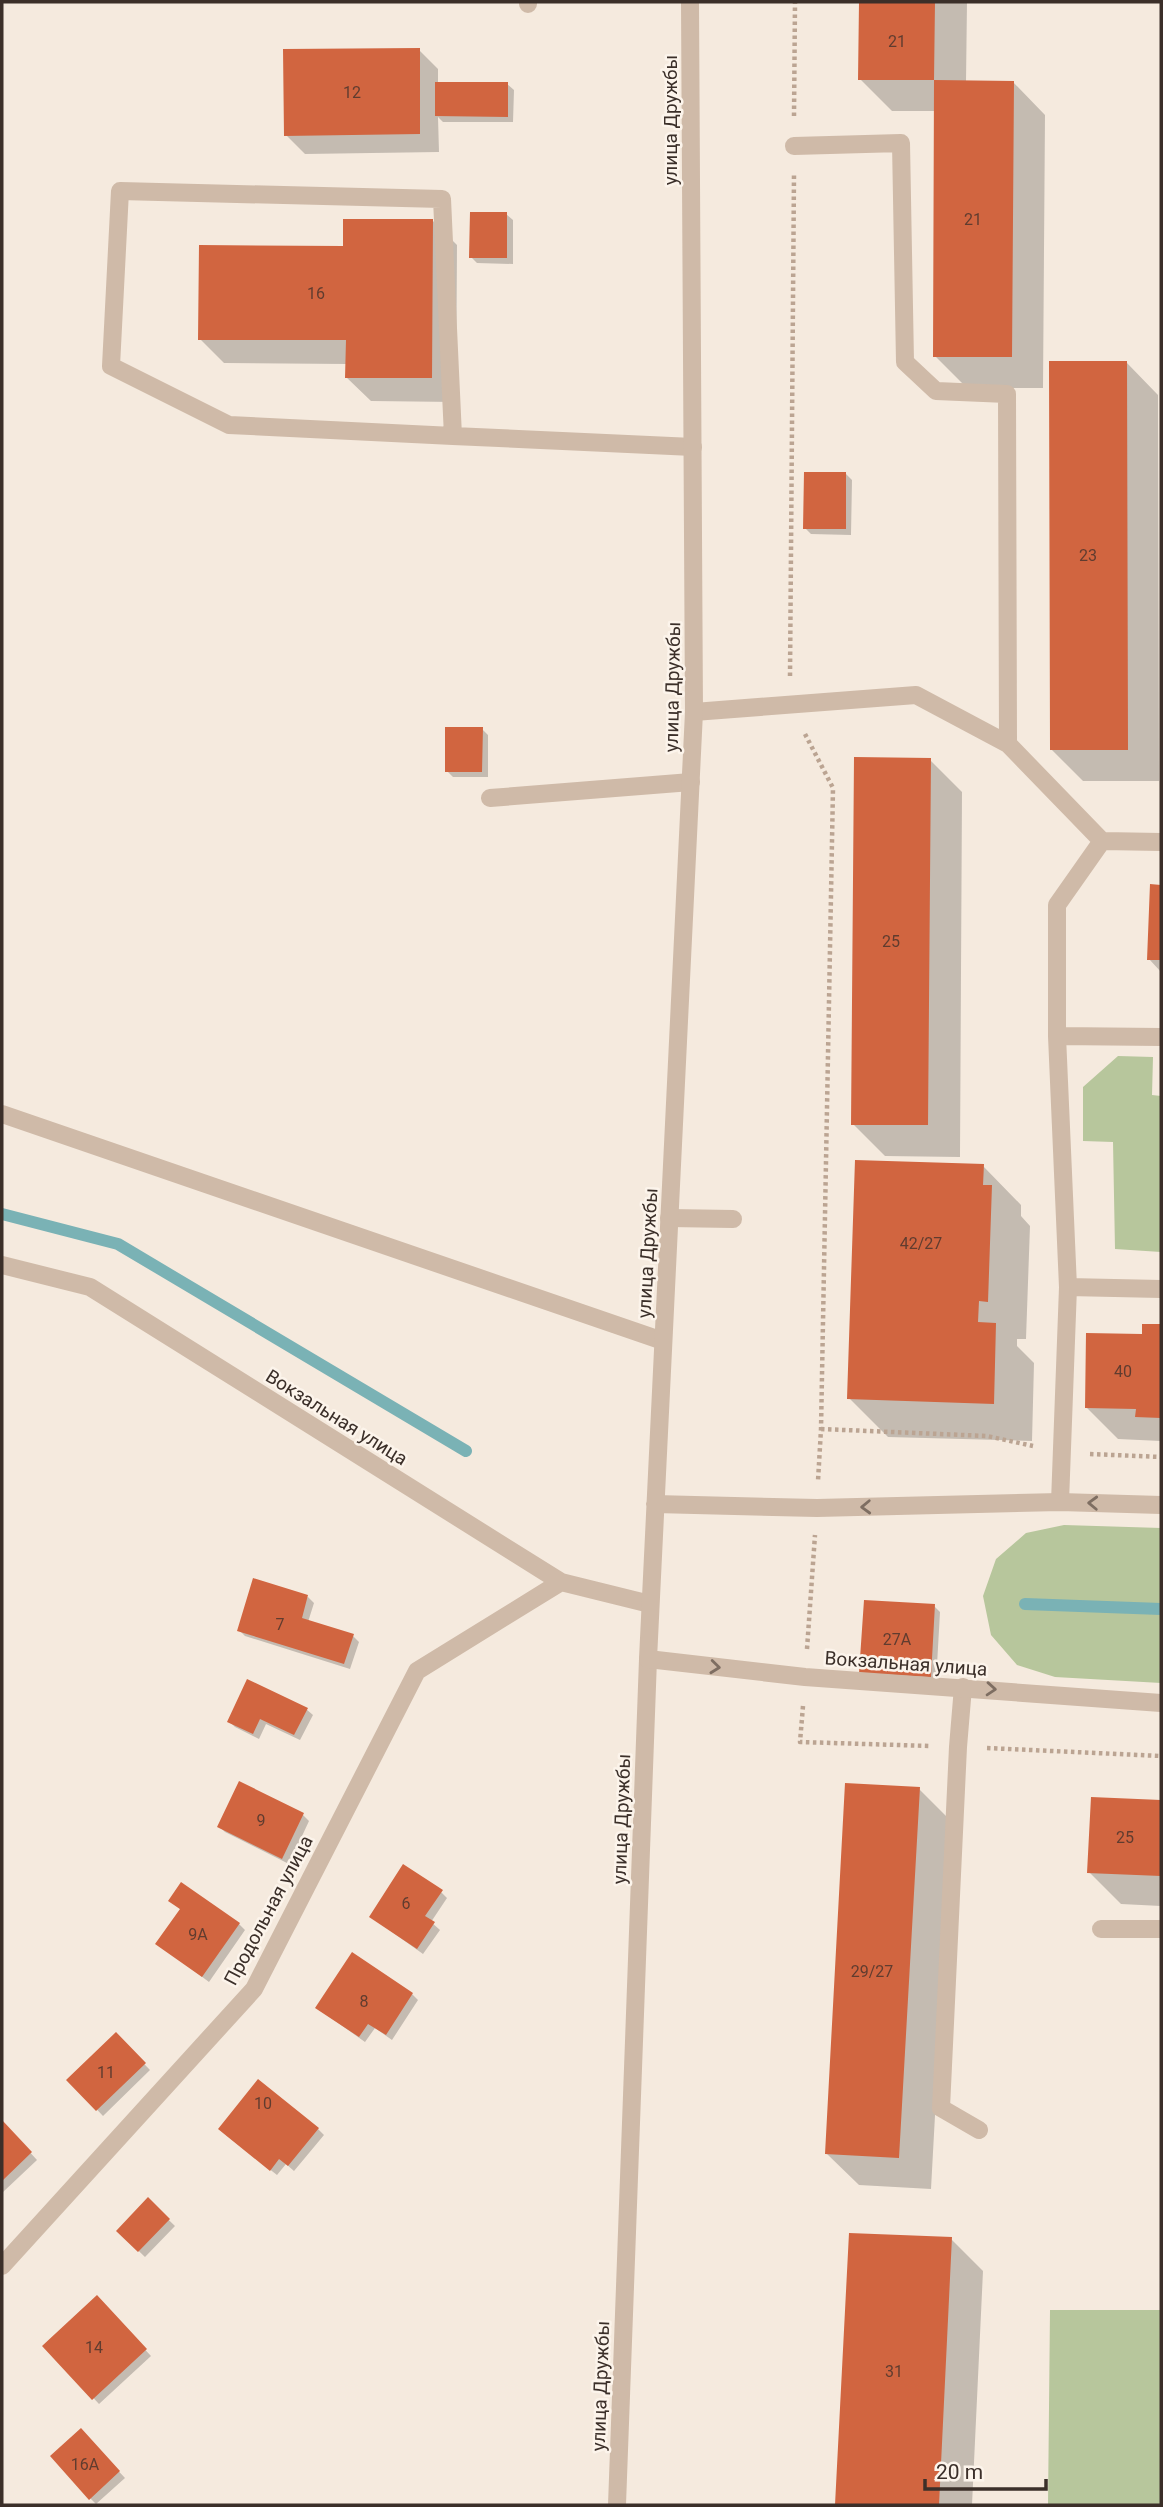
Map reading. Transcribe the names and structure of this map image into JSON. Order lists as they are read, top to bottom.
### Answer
{
  "streets": {
    "street": ["улица Дружбы", "Вокзальная улица", "Продольная улица"]
  },
  "crossings": [
    ["улица Дружбы", "Вокзальная улица"],
    ["Вокзальная улица", "Продольная улица"]
  ],
  "house_numbers": [
    "21",
    "12",
    "21",
    "16",
    "23",
    "25",
    "42/27",
    "40",
    "7",
    "27А",
    "9",
    "25",
    "6",
    "9А",
    "29/27",
    "8",
    "11",
    "10",
    "14",
    "31",
    "16А"
  ],
  "scale_bar": "20 m"
}
